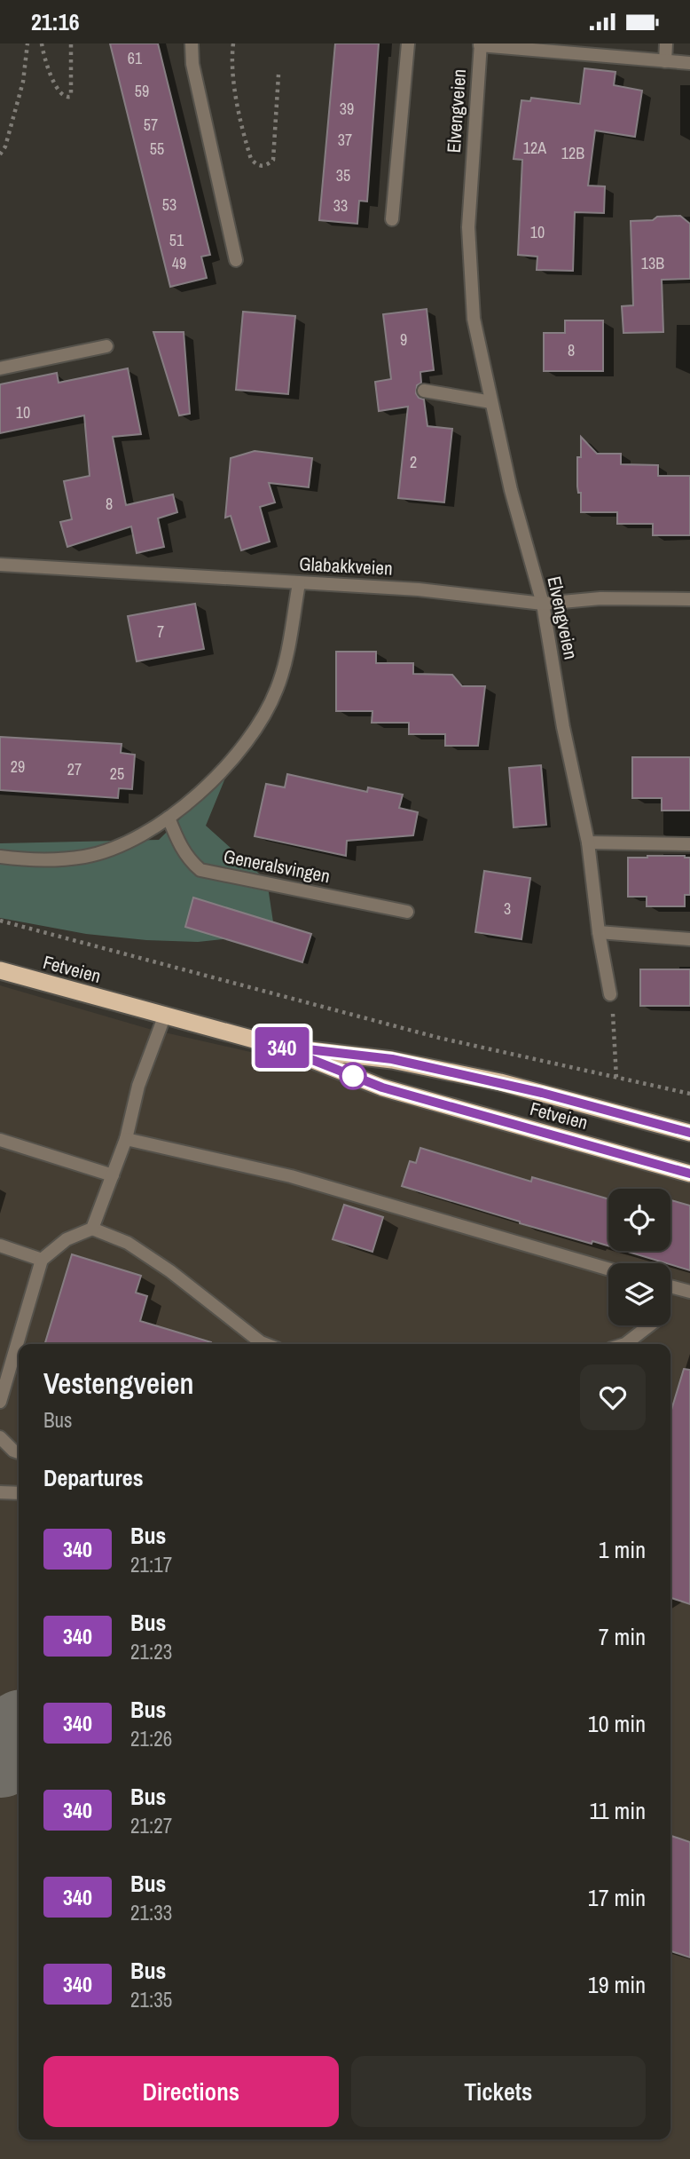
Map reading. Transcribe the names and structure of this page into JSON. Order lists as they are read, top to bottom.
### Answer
{
  "streets": {
    "highway": ["Fetveien"],
    "street": ["Elvengveien", "Glabakkveien", "Generalsvingen"]
  },
  "crossings": [
    ["Elvengveien", "Glabakkveien"]
  ],
  "lines": ["bus line 340"],
  "house_numbers": [
    "61",
    "59",
    "39",
    "57",
    "37",
    "12A",
    "55",
    "12B",
    "35",
    "53",
    "33",
    "10",
    "51",
    "49",
    "13B",
    "9",
    "8",
    "10",
    "2",
    "8",
    "7",
    "29",
    "27",
    "25",
    "3"
  ],
  "page": {
    "status": "21:16",
    "on_map": "340",
    "heading": [
      ["Vestengveien", "Bus"],
      "Departures"
    ],
    "list": [
      {
        "mark": "340",
        "name": "Bus",
        "note": "21:17",
        "value": "1 min"
      },
      {
        "mark": "340",
        "name": "Bus",
        "note": "21:23",
        "value": "7 min"
      },
      {
        "mark": "340",
        "name": "Bus",
        "note": "21:26",
        "value": "10 min"
      },
      {
        "mark": "340",
        "name": "Bus",
        "note": "21:27",
        "value": "11 min"
      },
      {
        "mark": "340",
        "name": "Bus",
        "note": "21:33",
        "value": "17 min"
      },
      {
        "mark": "340",
        "name": "Bus",
        "note": "21:35",
        "value": "19 min"
      }
    ],
    "buttons": ["Directions", "Tickets"]
  }
}
